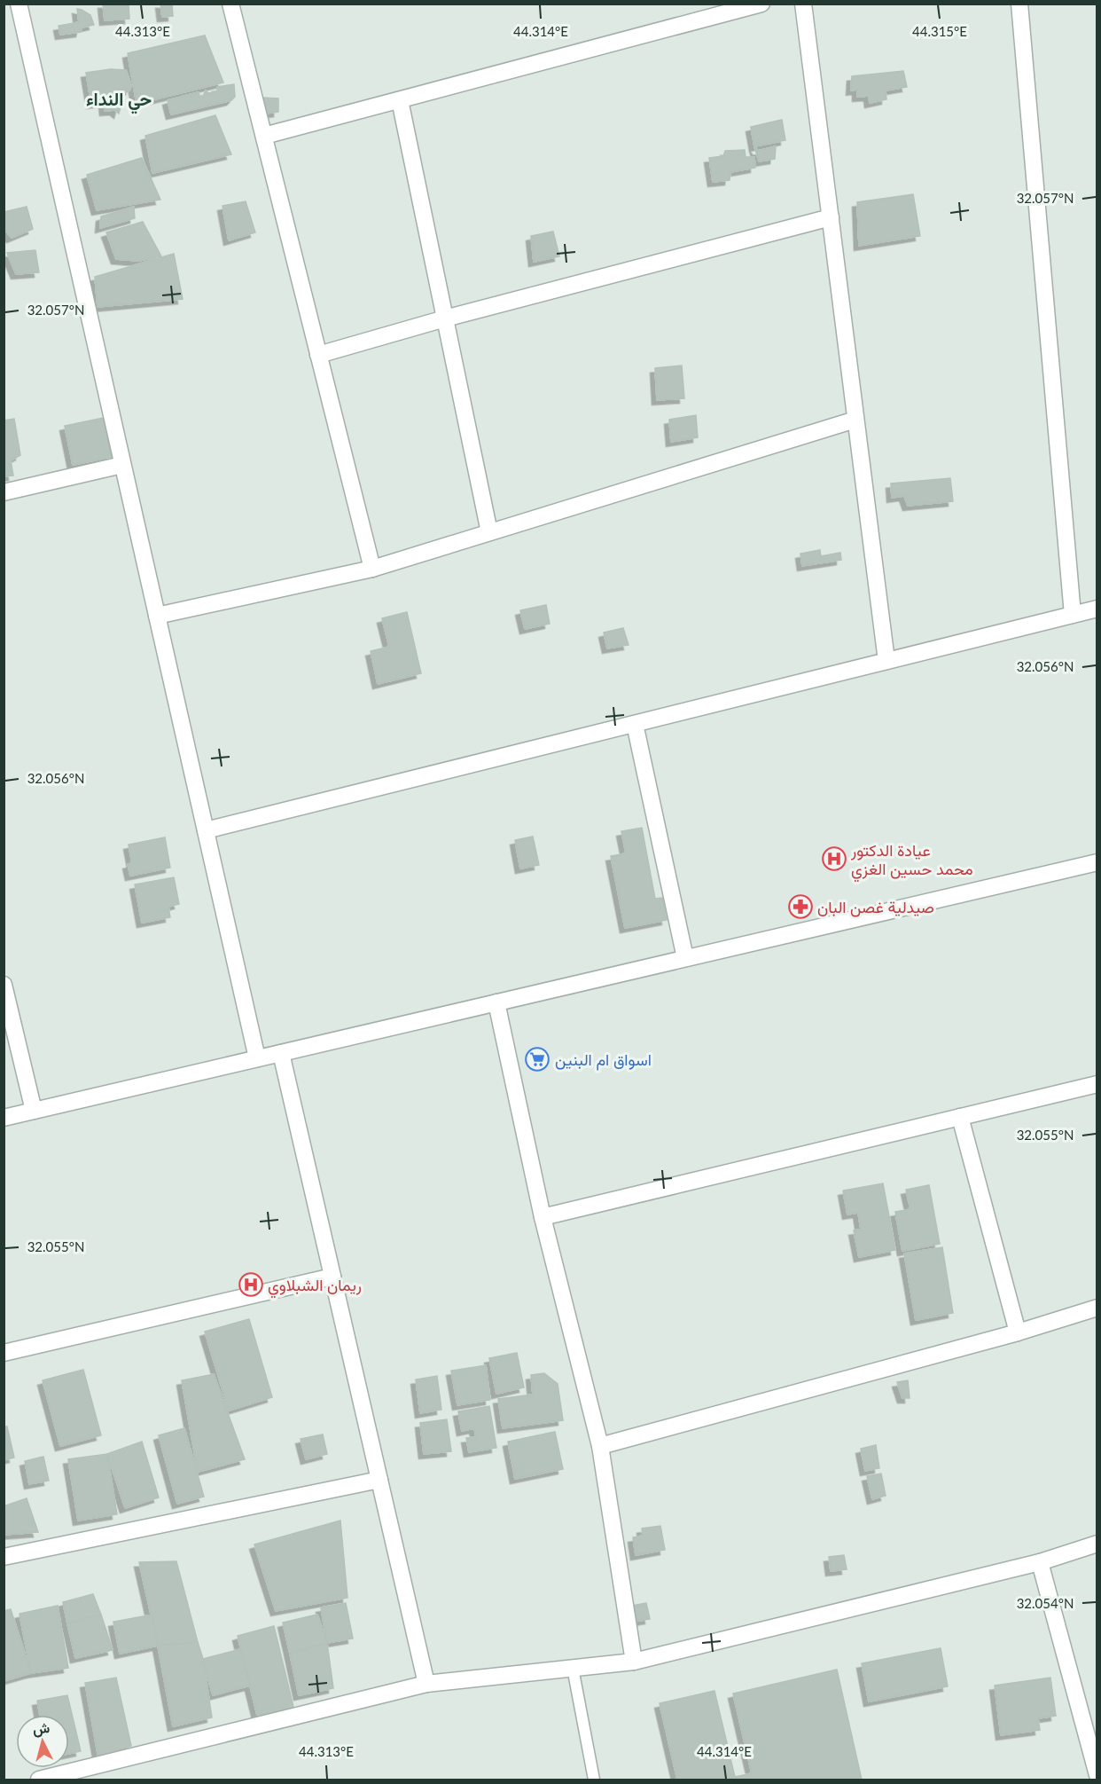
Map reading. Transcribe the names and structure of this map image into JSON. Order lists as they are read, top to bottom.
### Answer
{
  "districts": ["حي النداء"],
  "places": {
    "hospital": ["عيادة الدكتور محمد حسين الغزي", "ريمان الشبلاوي"],
    "pharmacy": ["صيدلية غصن البان"],
    "supermarket": ["اسواق ام البنين"]
  },
  "north": "top",
  "coordinates": [
    "44.313°E",
    "44.314°E",
    "44.315°E",
    "32.057°N",
    "32.056°N",
    "32.055°N",
    "32.054°N"
  ]
}
